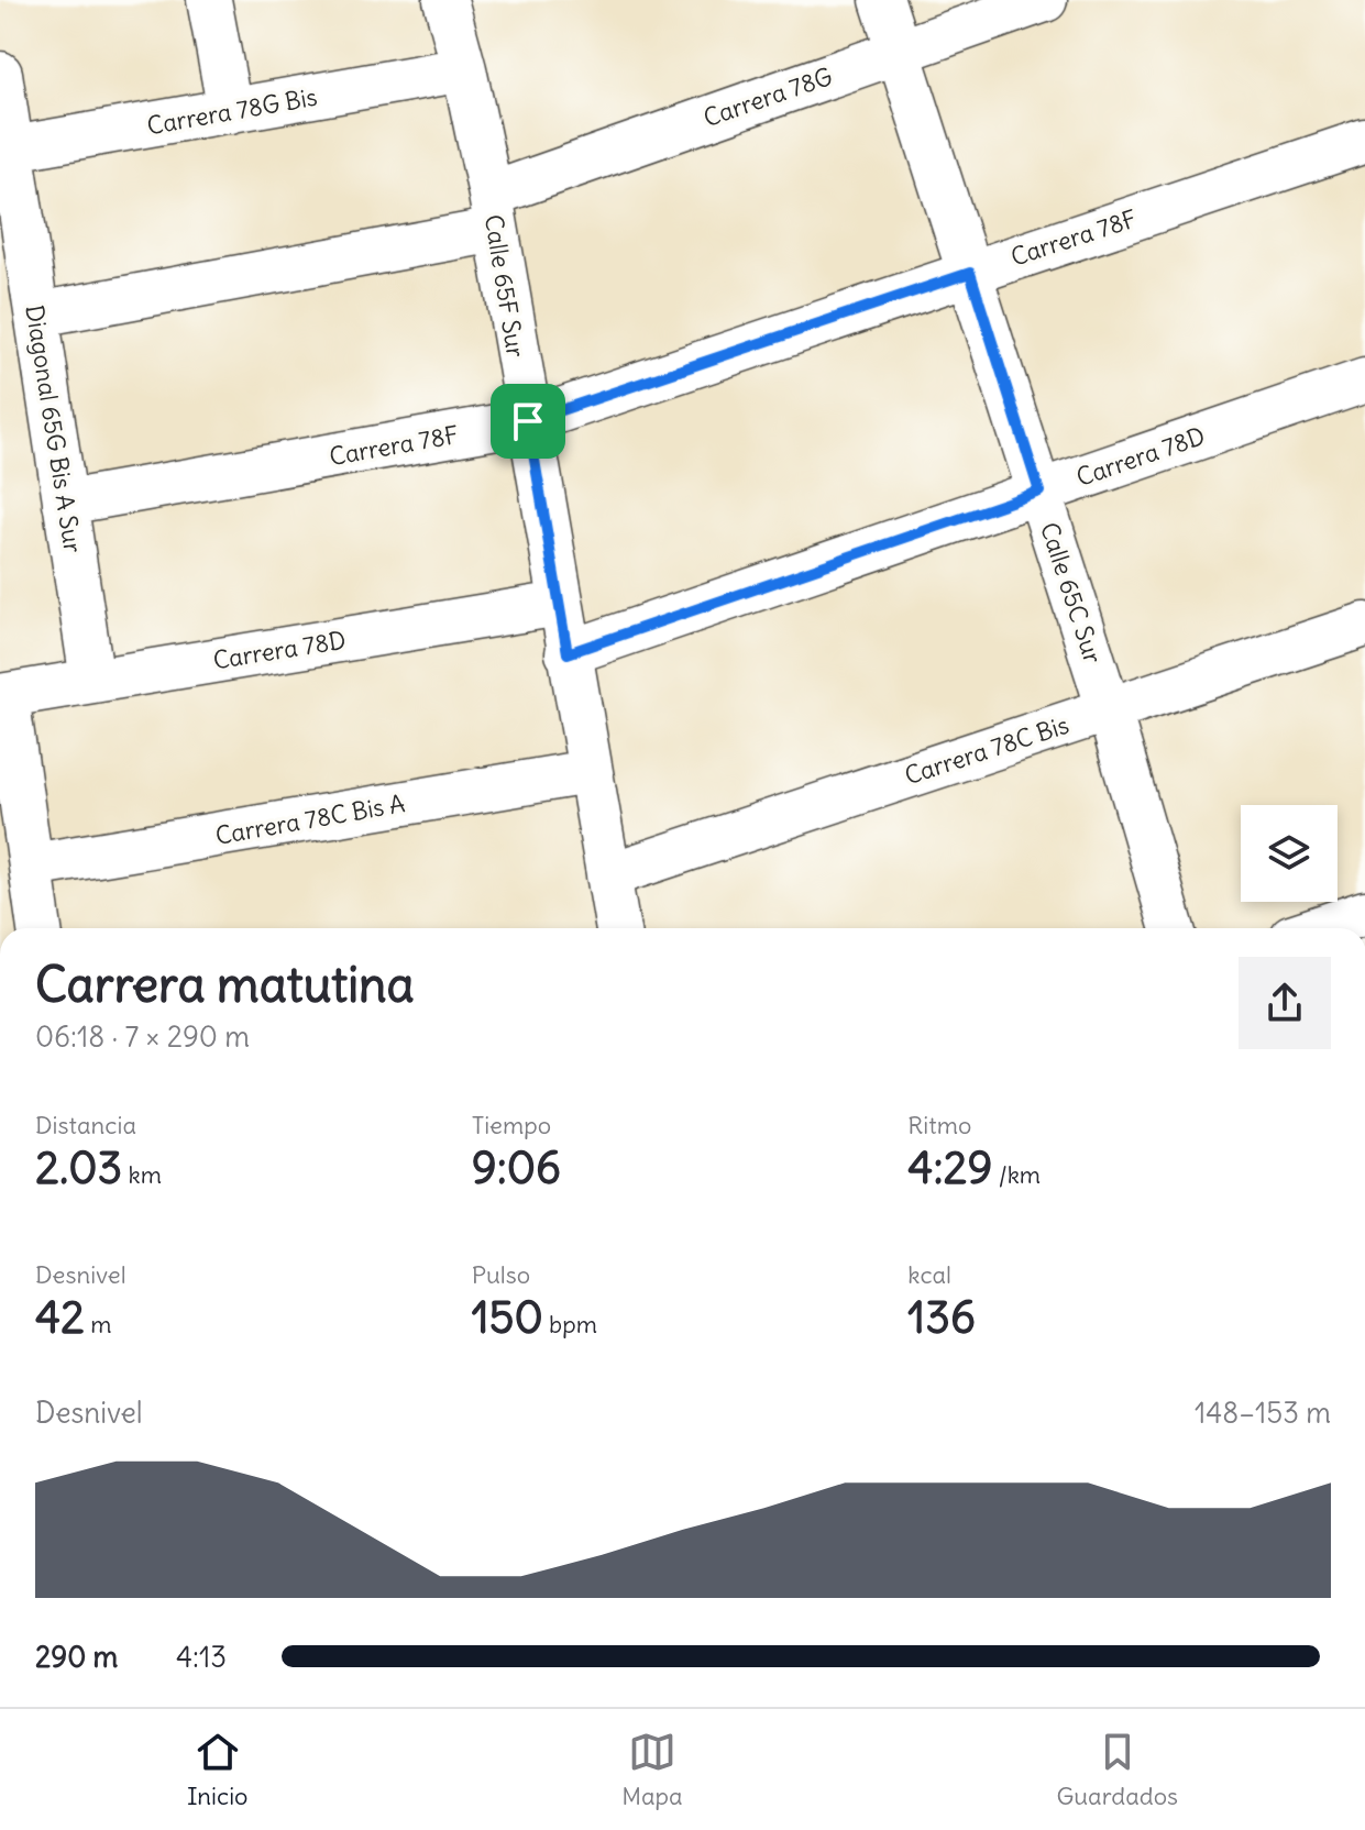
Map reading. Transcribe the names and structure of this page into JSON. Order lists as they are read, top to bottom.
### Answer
{
  "streets": {
    "street": [
      "Carrera 78G",
      "Carrera 78G Bis",
      "Carrera 78F",
      "Calle 65F Sur",
      "Diagonal 65G Bis A Sur",
      "Carrera 78D",
      "Calle 65C Sur",
      "Carrera 78C Bis",
      "Carrera 78C Bis A"
    ]
  },
  "crossings": [
    ["Carrera 78G", "Calle 65F Sur"],
    ["Carrera 78G", "Diagonal 65G Bis A Sur"],
    ["Carrera 78G", "Calle 65C Sur"],
    ["Carrera 78G Bis", "Calle 65F Sur"],
    ["Carrera 78G Bis", "Diagonal 65G Bis A Sur"],
    ["Carrera 78F", "Calle 65F Sur"],
    ["Carrera 78F", "Diagonal 65G Bis A Sur"],
    ["Carrera 78F", "Calle 65C Sur"],
    ["Calle 65F Sur", "Carrera 78D"],
    ["Calle 65F Sur", "Carrera 78C Bis"],
    ["Calle 65F Sur", "Carrera 78C Bis A"],
    ["Diagonal 65G Bis A Sur", "Carrera 78D"],
    ["Carrera 78D", "Calle 65C Sur"],
    ["Calle 65C Sur", "Carrera 78C Bis"]
  ],
  "page": {
    "heading": ["Carrera matutina", "06:18 · 7 × 290 m"],
    "stats": [
      ["Distancia", "2.03 km"],
      ["Tiempo", "9:06"],
      ["Ritmo", "4:29 /km"],
      ["Desnivel", "42 m"],
      ["Pulso", "150 bpm"],
      ["kcal", "136"]
    ],
    "chart": ["Desnivel", "148–153 m"],
    "list": [
      {
        "name": "290 m",
        "note": "4:13"
      }
    ],
    "tabs": ["Inicio", "Mapa", "Guardados"]
  }
}
